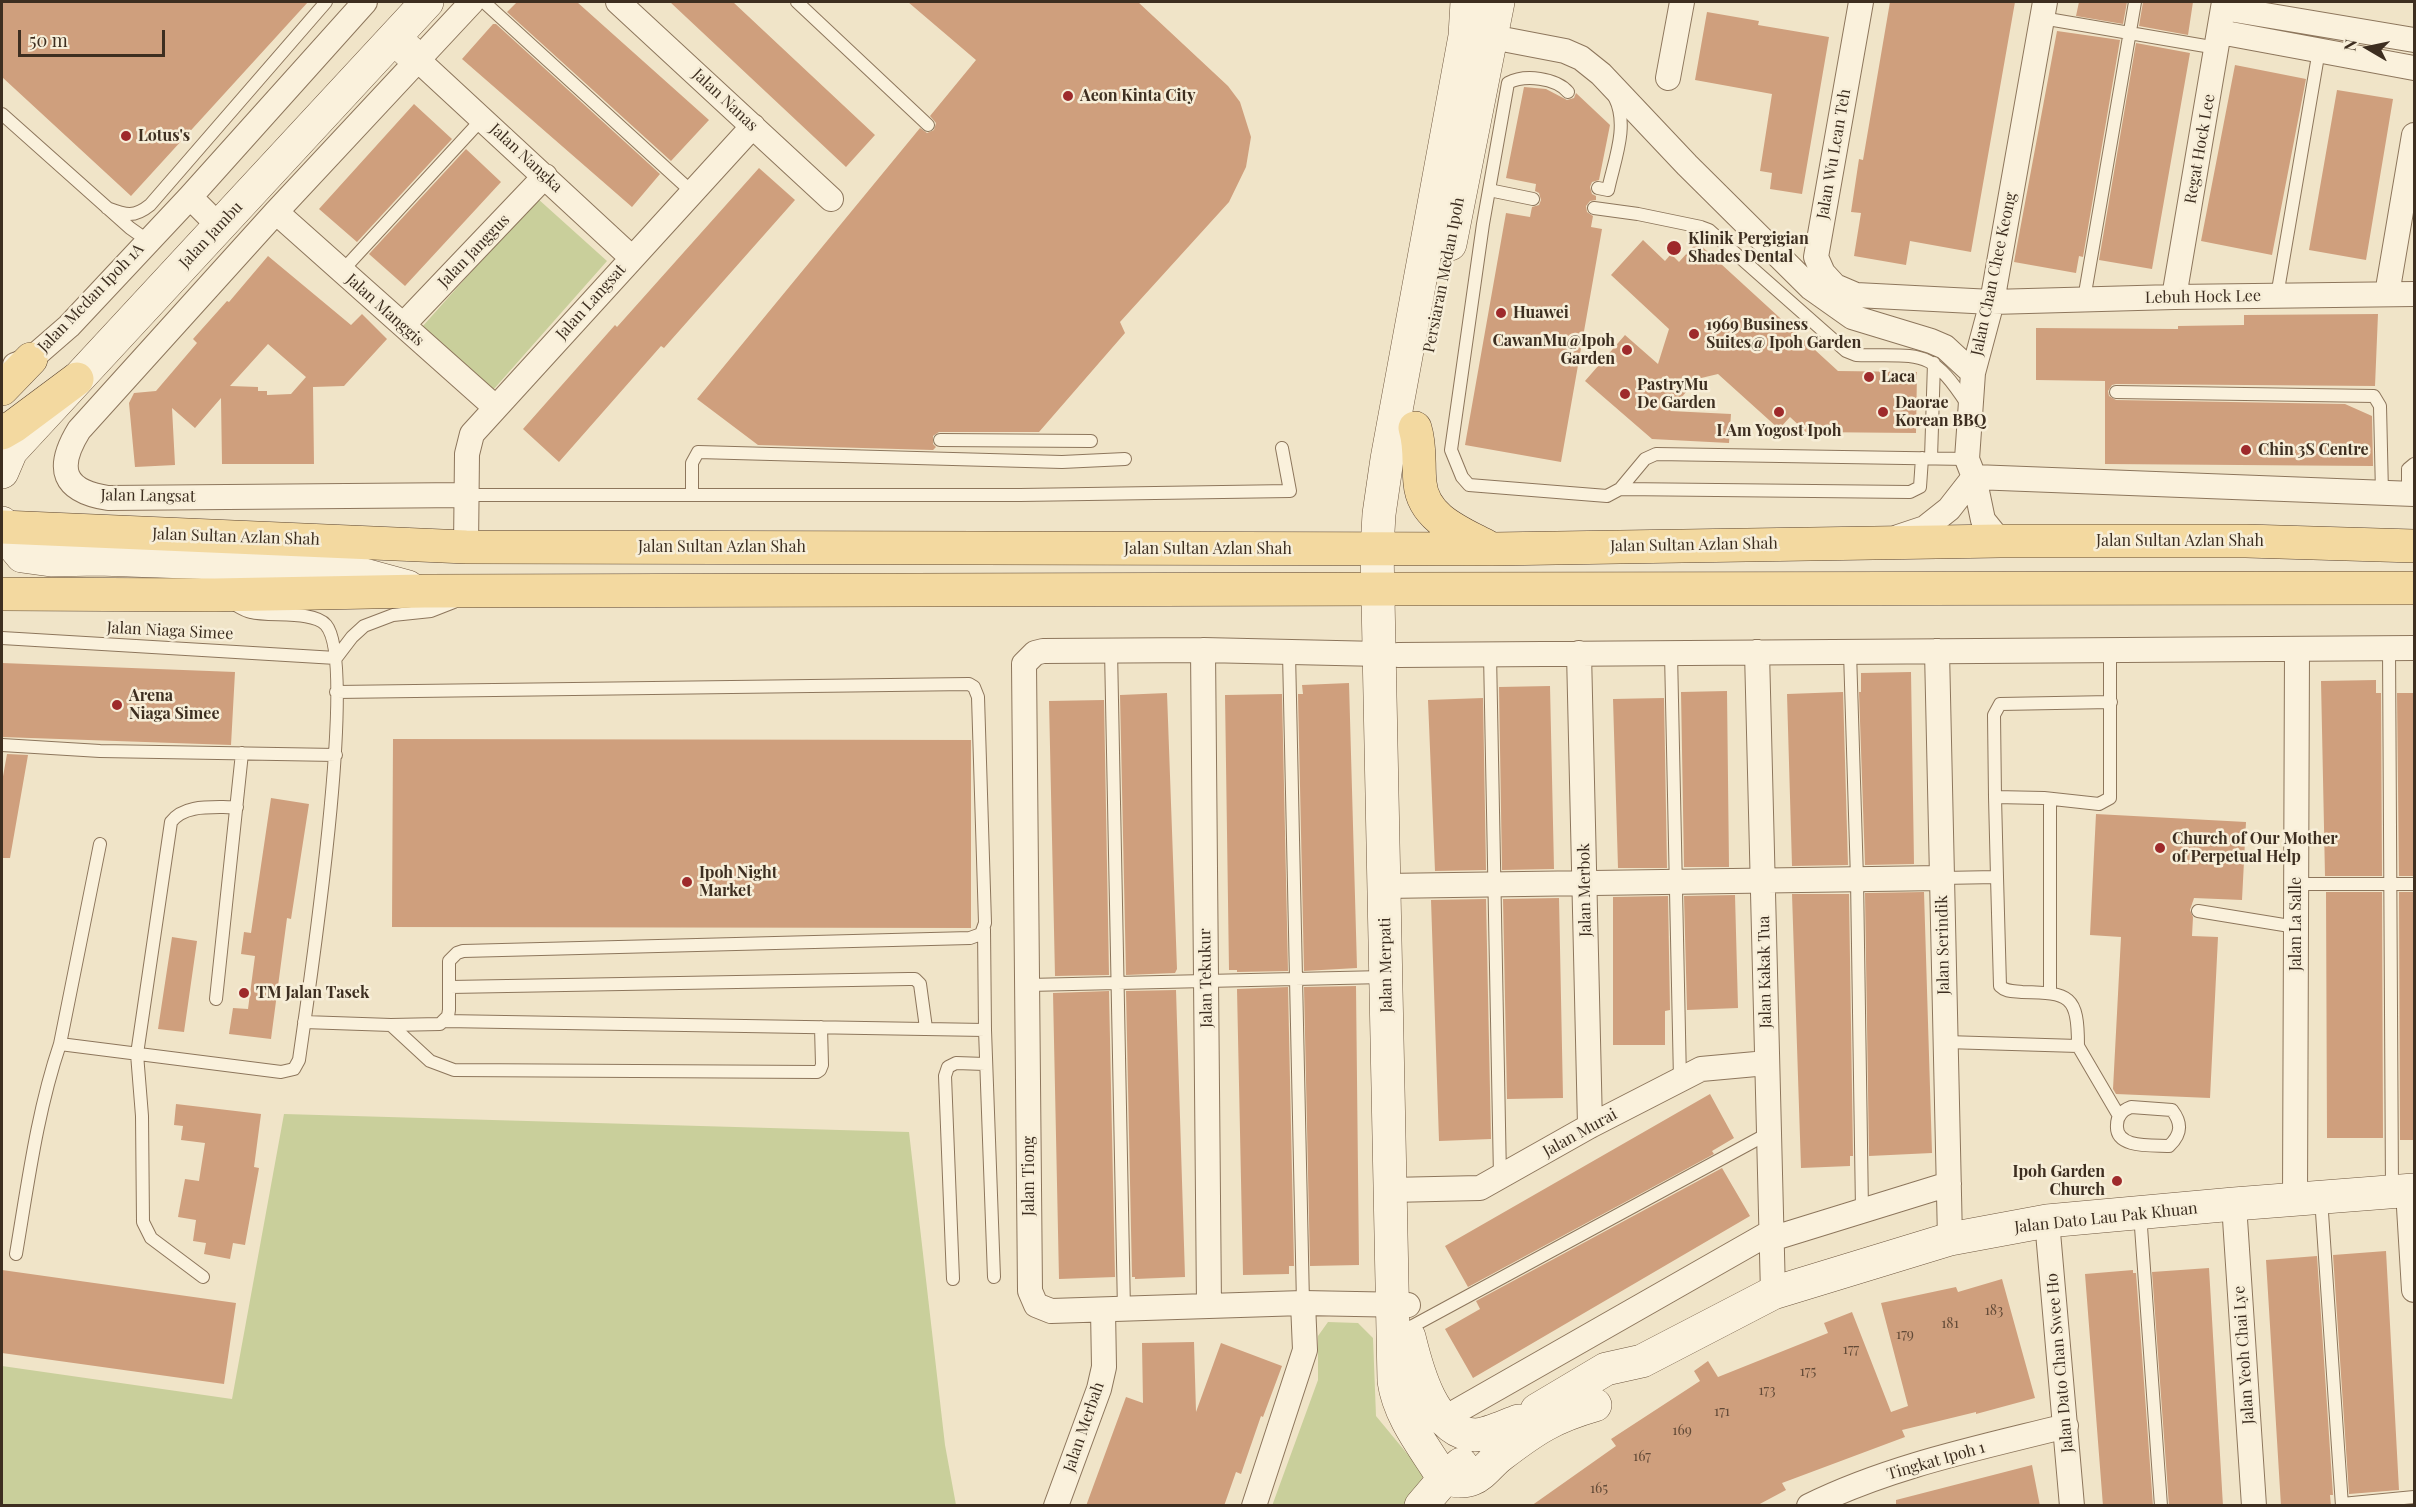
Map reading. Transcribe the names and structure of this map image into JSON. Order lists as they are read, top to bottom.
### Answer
{
  "streets": {
    "main road": [
      "Jalan Jambu",
      "Persiaran Medan Ipoh",
      "Jalan Sultan Azlan Shah",
      "Jalan Merpati",
      "Jalan Dato Lau Pak Khuan"
    ],
    "street": [
      "Jalan Nanas",
      "Regat Hock Lee",
      "Jalan Wu Lean Teh",
      "Jalan Nangka",
      "Jalan Janggus",
      "Jalan Chan Chee Keong",
      "Lebuh Hock Lee",
      "Jalan Medan Ipoh 1A",
      "Jalan Langsat",
      "Jalan Manggis",
      "Jalan Merbok",
      "Jalan La Salle",
      "Jalan Serindik",
      "Jalan Kakak Tua",
      "Jalan Tekukur",
      "Jalan Murai",
      "Jalan Tiong",
      "Jalan Yeoh Chai Lye",
      "Jalan Dato Chan Swee Ho",
      "Jalan Merbah",
      "Tingkat Ipoh 1"
    ],
    "lane": ["Jalan Niaga Simee"]
  },
  "crossings": [
    ["Jalan Nanas", "Jalan Langsat"],
    ["Regat Hock Lee", "Lebuh Hock Lee"],
    ["Jalan Wu Lean Teh", "Jalan Chan Chee Keong"],
    ["Jalan Wu Lean Teh", "Lebuh Hock Lee"],
    ["Jalan Nangka", "Jalan Jambu"],
    ["Jalan Nangka", "Jalan Janggus"],
    ["Jalan Nangka", "Jalan Langsat"],
    ["Jalan Jambu", "Jalan Langsat"],
    ["Jalan Jambu", "Jalan Manggis"],
    ["Jalan Janggus", "Jalan Manggis"],
    ["Jalan Chan Chee Keong", "Lebuh Hock Lee"],
    ["Jalan Chan Chee Keong", "Jalan Sultan Azlan Shah"],
    ["Persiaran Medan Ipoh", "Jalan Sultan Azlan Shah"],
    ["Persiaran Medan Ipoh", "Jalan Merpati"],
    ["Jalan Langsat", "Jalan Manggis"],
    ["Jalan Langsat", "Jalan Sultan Azlan Shah"],
    ["Jalan Sultan Azlan Shah", "Jalan Merpati"],
    ["Jalan Merbok", "Jalan Murai"],
    ["Jalan La Salle", "Jalan Dato Lau Pak Khuan"],
    ["Jalan Serindik", "Jalan Dato Lau Pak Khuan"],
    ["Jalan Merpati", "Jalan Murai"],
    ["Jalan Merpati", "Jalan Tiong"],
    ["Jalan Merpati", "Jalan Dato Lau Pak Khuan"],
    ["Jalan Kakak Tua", "Jalan Murai"],
    ["Jalan Kakak Tua", "Jalan Dato Lau Pak Khuan"],
    ["Jalan Tekukur", "Jalan Tiong"],
    ["Jalan Tiong", "Jalan Merbah"],
    ["Jalan Dato Lau Pak Khuan", "Jalan Yeoh Chai Lye"],
    ["Jalan Dato Lau Pak Khuan", "Jalan Dato Chan Swee Ho"],
    ["Jalan Dato Chan Swee Ho", "Tingkat Ipoh 1"]
  ],
  "places": [
    "Aeon Kinta City",
    "Lotus's",
    "Klinik Pergigian Shades Dental",
    "Huawei",
    "1969 Business Suites@ Ipoh Garden",
    "CawanMu@Ipoh Garden",
    "Laca",
    "PastryMu De Garden",
    "I Am Yogost Ipoh",
    "Daorae Korean BBQ",
    "Chin 3S Centre",
    "Arena Niaga Simee",
    "Church of Our Mother of Perpetual Help",
    "Ipoh Night Market",
    "TM Jalan Tasek",
    "Ipoh Garden Church"
  ],
  "house_numbers": [
    "183",
    "181",
    "179",
    "177",
    "175",
    "173",
    "171",
    "169",
    "167",
    "165"
  ],
  "scale_bar": "50 m",
  "north": "left"
}
